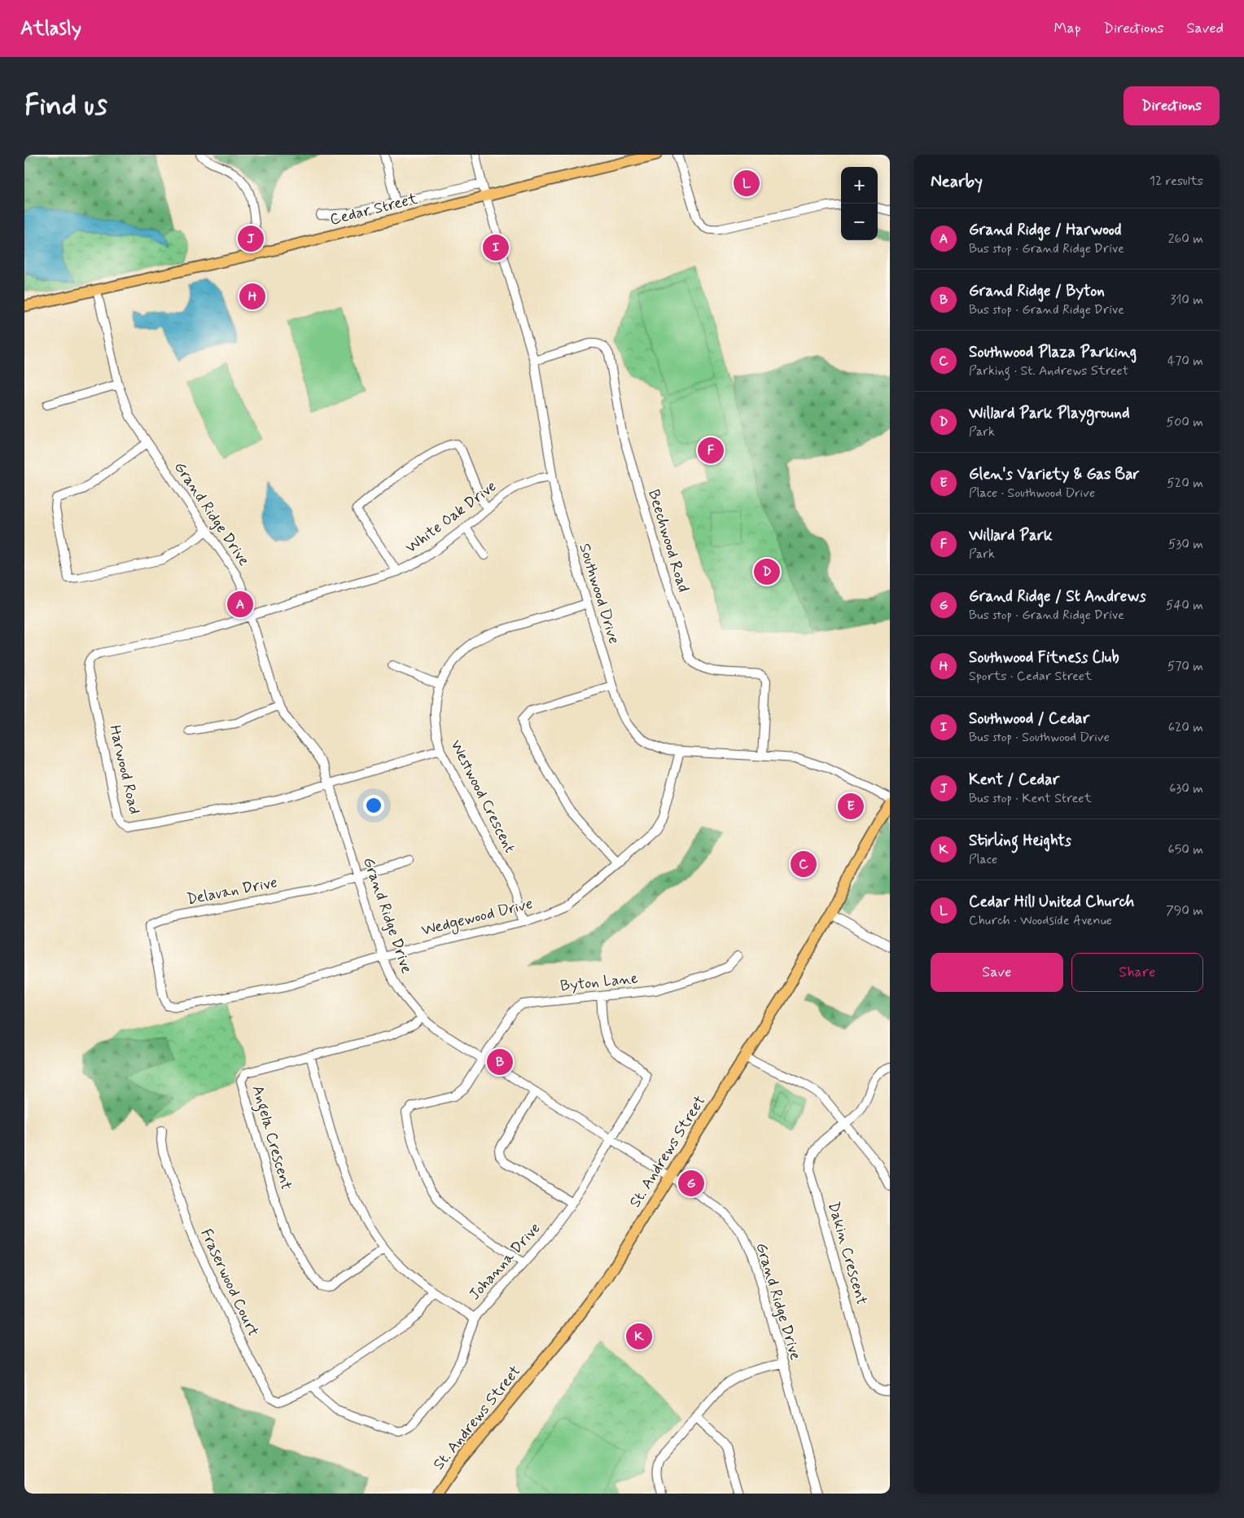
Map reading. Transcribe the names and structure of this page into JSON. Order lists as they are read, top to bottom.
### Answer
{
  "streets": {
    "main road": ["Cedar Street", "St. Andrews Street"],
    "street": [
      "Grand Ridge Drive",
      "White Oak Drive",
      "Beechwood Road",
      "Southwood Drive",
      "Harwood Road",
      "Westwood Crescent",
      "Delavan Drive",
      "Wedgewood Drive",
      "Byton Lane",
      "Angela Crescent",
      "Dakin Crescent",
      "Johanna Drive",
      "Fraserwood Court"
    ]
  },
  "crossings": [
    ["Cedar Street", "Grand Ridge Drive"],
    ["Cedar Street", "Southwood Drive"],
    ["Grand Ridge Drive", "White Oak Drive"],
    ["Grand Ridge Drive", "Harwood Road"],
    ["Grand Ridge Drive", "Delavan Drive"],
    ["Grand Ridge Drive", "Wedgewood Drive"],
    ["Grand Ridge Drive", "Byton Lane"],
    ["Grand Ridge Drive", "Angela Crescent"],
    ["Grand Ridge Drive", "St. Andrews Street"],
    ["Grand Ridge Drive", "Johanna Drive"],
    ["White Oak Drive", "Southwood Drive"],
    ["White Oak Drive", "Harwood Road"],
    ["Beechwood Road", "Southwood Drive"],
    ["Southwood Drive", "Westwood Crescent"],
    ["Southwood Drive", "Wedgewood Drive"],
    ["Harwood Road", "Westwood Crescent"],
    ["Westwood Crescent", "Wedgewood Drive"],
    ["Delavan Drive", "Wedgewood Drive"],
    ["Byton Lane", "Johanna Drive"],
    ["Angela Crescent", "Johanna Drive"]
  ],
  "page": {
    "header": "Atlasly",
    "nav": ["Map", "Directions", "Saved"],
    "buttons": [
      "Directions",
      ["Save", "Share"]
    ],
    "title": "Find us",
    "heading": ["Nearby", "12 results"],
    "map_buttons": ["+", "−"],
    "pins": [
      "L",
      "J",
      "I",
      "H",
      "F",
      "D",
      "A",
      "E",
      "C",
      "B",
      "G",
      "K"
    ],
    "list": [
      {
        "mark": "A",
        "name": "Grand Ridge / Harwood",
        "note": "Bus stop · Grand Ridge Drive",
        "value": "260 m"
      },
      {
        "mark": "B",
        "name": "Grand Ridge / Byton",
        "note": "Bus stop · Grand Ridge Drive",
        "value": "310 m"
      },
      {
        "mark": "C",
        "name": "Southwood Plaza Parking",
        "note": "Parking · St. Andrews Street",
        "value": "470 m"
      },
      {
        "mark": "D",
        "name": "Willard Park Playground",
        "note": "Park",
        "value": "500 m"
      },
      {
        "mark": "E",
        "name": "Glen's Variety & Gas Bar",
        "note": "Place · Southwood Drive",
        "value": "520 m"
      },
      {
        "mark": "F",
        "name": "Willard Park",
        "note": "Park",
        "value": "530 m"
      },
      {
        "mark": "G",
        "name": "Grand Ridge / St Andrews",
        "note": "Bus stop · Grand Ridge Drive",
        "value": "540 m"
      },
      {
        "mark": "H",
        "name": "Southwood Fitness Club",
        "note": "Sports · Cedar Street",
        "value": "570 m"
      },
      {
        "mark": "I",
        "name": "Southwood / Cedar",
        "note": "Bus stop · Southwood Drive",
        "value": "620 m"
      },
      {
        "mark": "J",
        "name": "Kent / Cedar",
        "note": "Bus stop · Kent Street",
        "value": "630 m"
      },
      {
        "mark": "K",
        "name": "Stirling Heights",
        "note": "Place",
        "value": "650 m"
      },
      {
        "mark": "L",
        "name": "Cedar Hill United Church",
        "note": "Church · Woodside Avenue",
        "value": "790 m"
      }
    ]
  }
}
